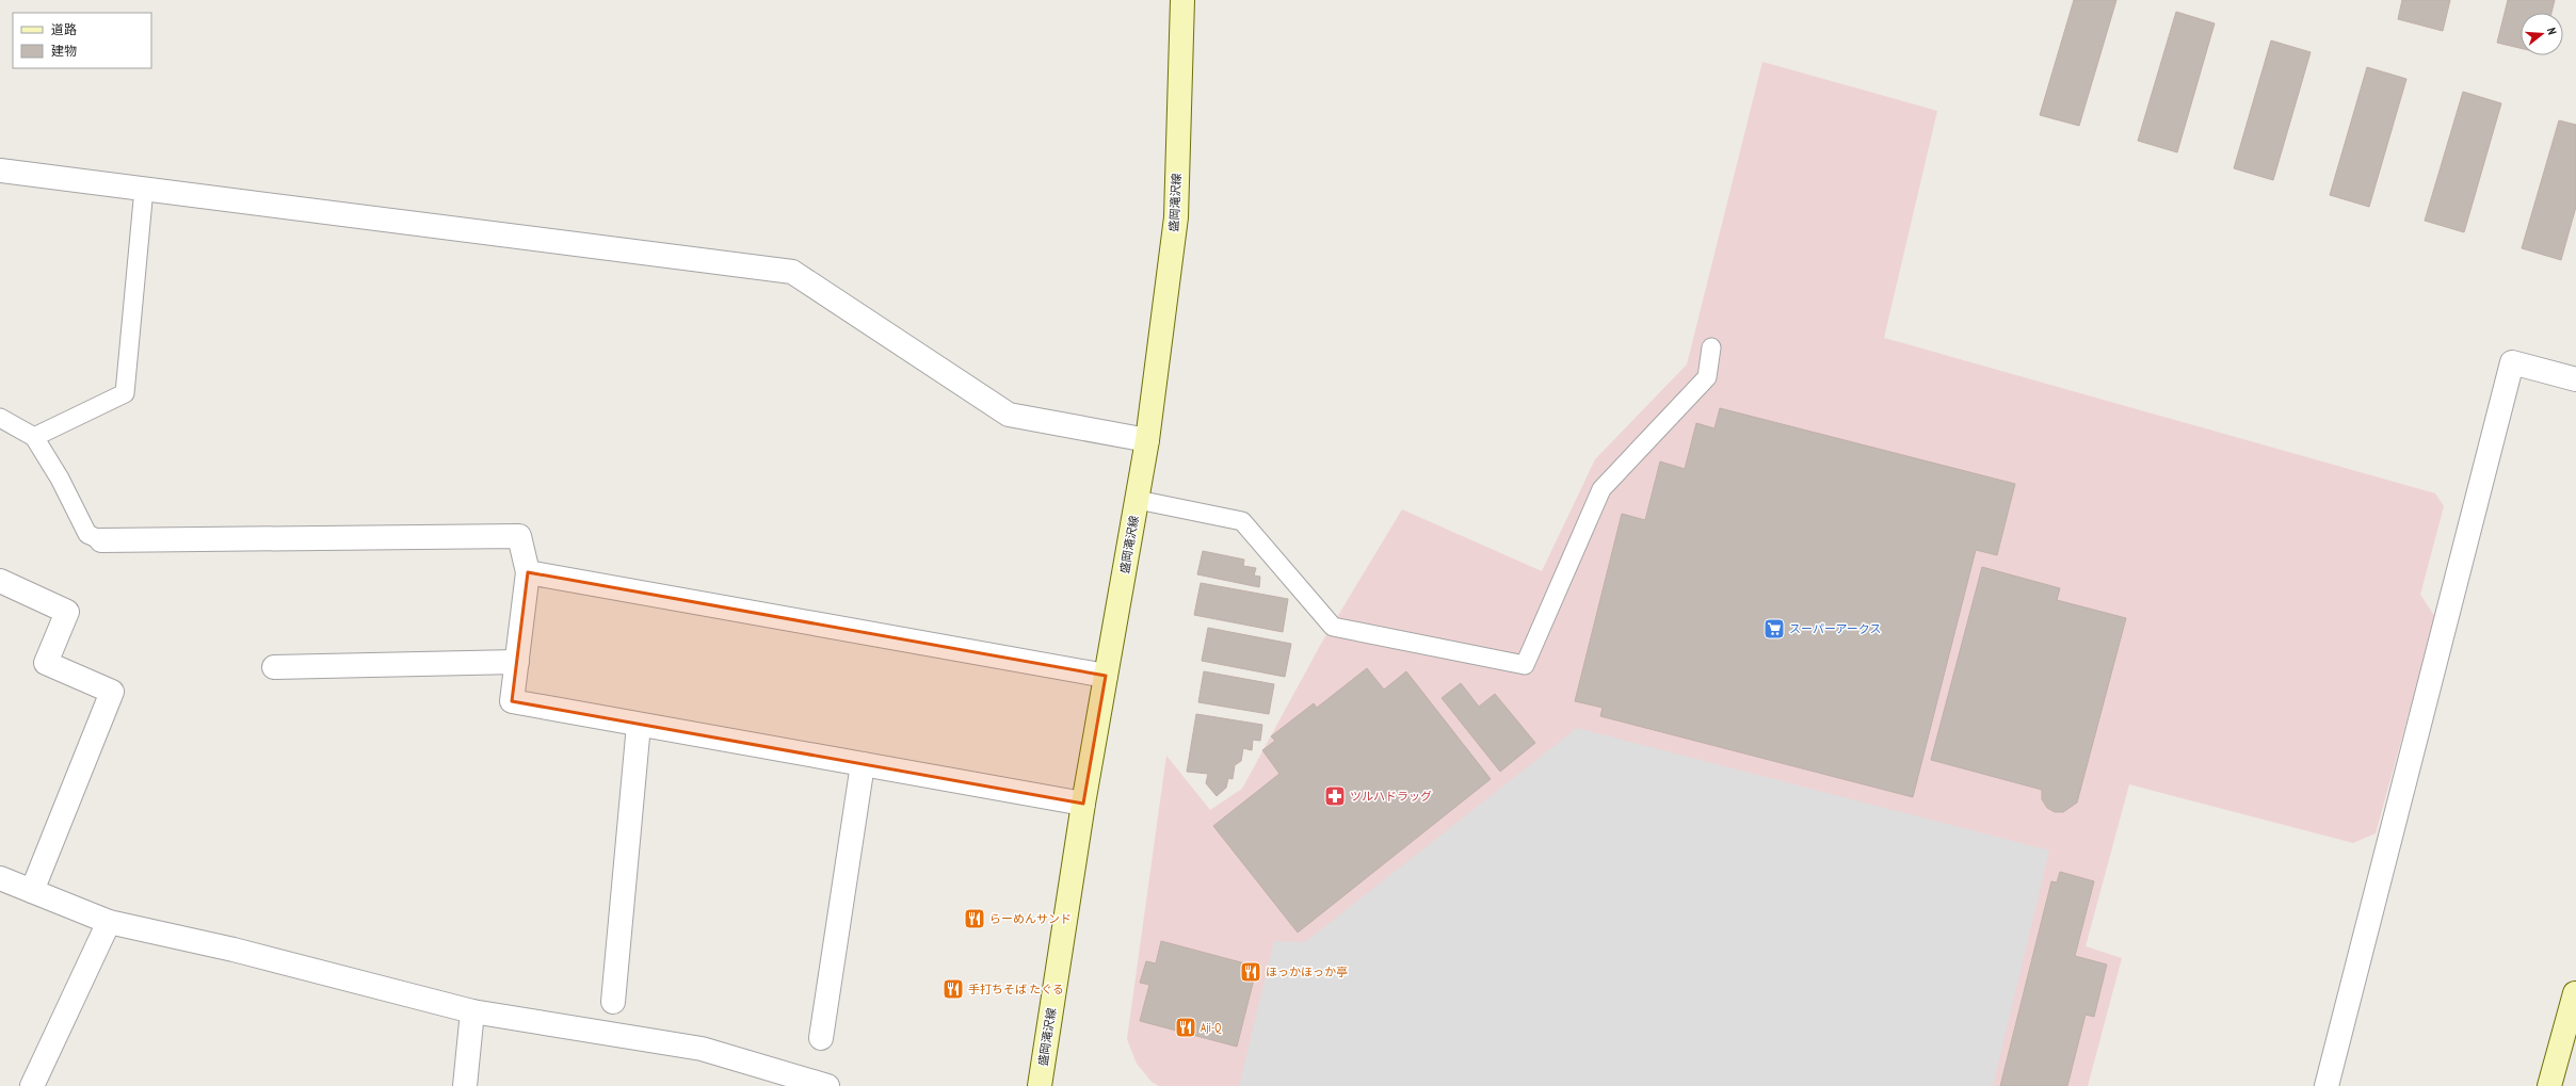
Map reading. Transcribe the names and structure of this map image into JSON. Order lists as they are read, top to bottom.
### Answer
{
  "streets": {
    "main road": ["盛岡滝沢線"]
  },
  "places": {
    "supermarket": ["スーパーアークス"],
    "pharmacy": ["ツルハドラッグ"],
    "restaurant": [
      "らーめんサンド",
      "ほっかほっか亭",
      "手打ちそば たぐる",
      "Aji-Q"
    ]
  },
  "legend": ["道路", "建物"],
  "north": "right"
}
